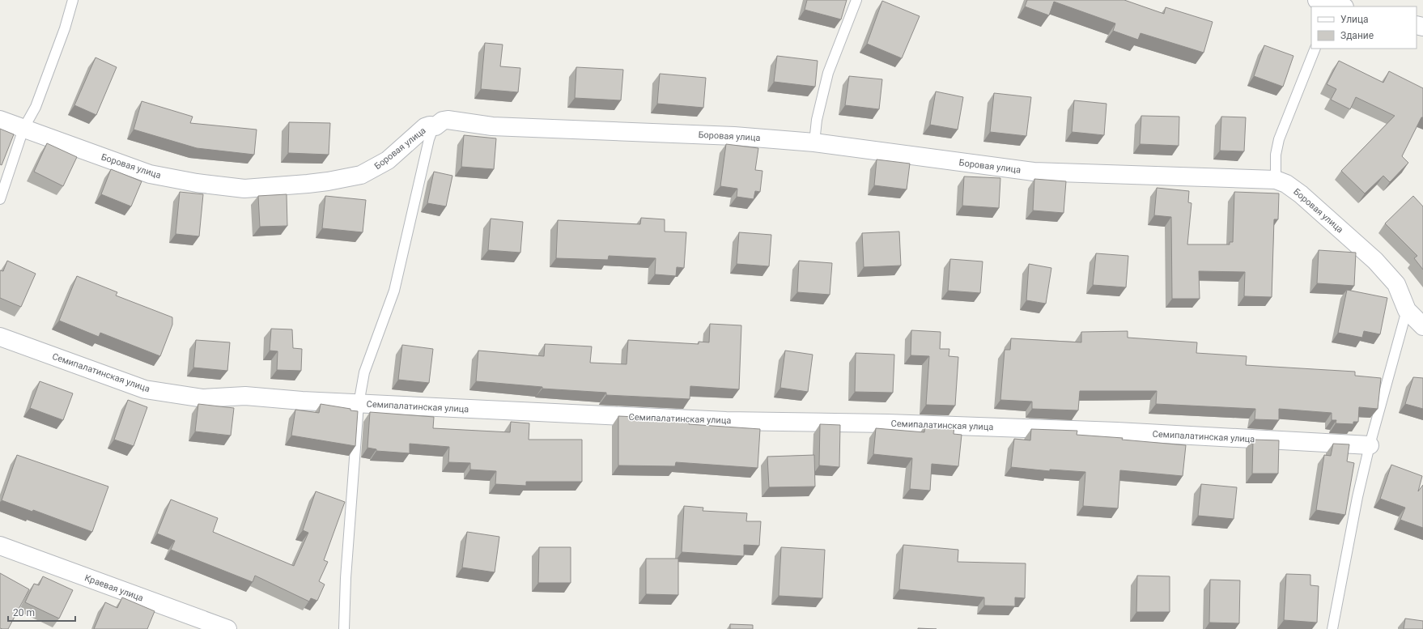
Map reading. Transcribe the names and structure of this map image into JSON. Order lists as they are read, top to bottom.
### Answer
{
  "streets": {
    "street": ["Боровая улица", "Семипалатинская улица", "Краевая улица"]
  },
  "legend": ["Улица", "Здание"],
  "scale_bar": "20 m"
}
